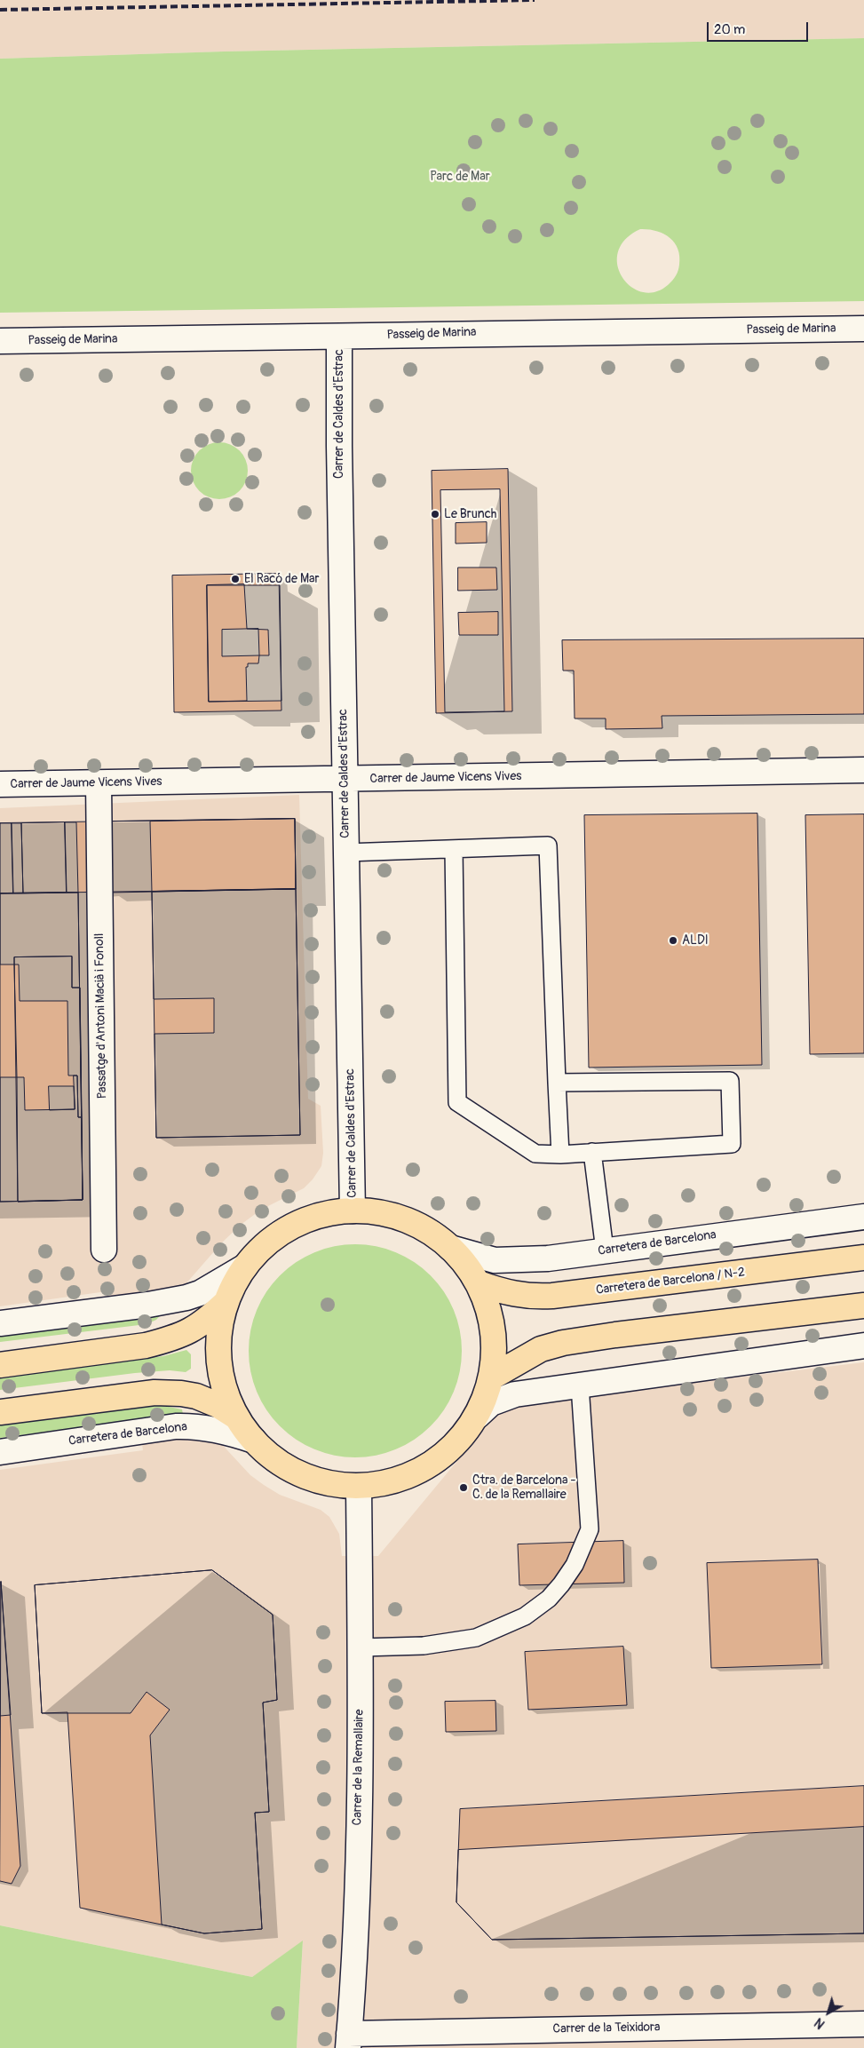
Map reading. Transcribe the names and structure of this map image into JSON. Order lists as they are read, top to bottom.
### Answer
{
  "streets": {
    "main road": ["Carretera de Barcelona / N-2"],
    "street": [
      "Passeig de Marina",
      "Carrer de Caldes d'Estrac",
      "Carrer de Jaume Vicens Vives",
      "Passatge d'Antoni Macià i Fonoll",
      "Carretera de Barcelona",
      "Carrer de la Remallaire",
      "Carrer de la Teixidora"
    ]
  },
  "crossings": [
    ["Passeig de Marina", "Carrer de Caldes d'Estrac"],
    ["Carrer de Caldes d'Estrac", "Carrer de Jaume Vicens Vives"],
    ["Carrer de Jaume Vicens Vives", "Passatge d'Antoni Macià i Fonoll"],
    ["Carrer de la Remallaire", "Carrer de la Teixidora"]
  ],
  "parks": ["Parc de Mar"],
  "places": [
    "Le Brunch",
    "El Racó de Mar",
    "ALDI",
    "Ctra. de Barcelona - C. de la Remallaire"
  ],
  "scale_bar": "20 m",
  "north": "bottom left"
}
